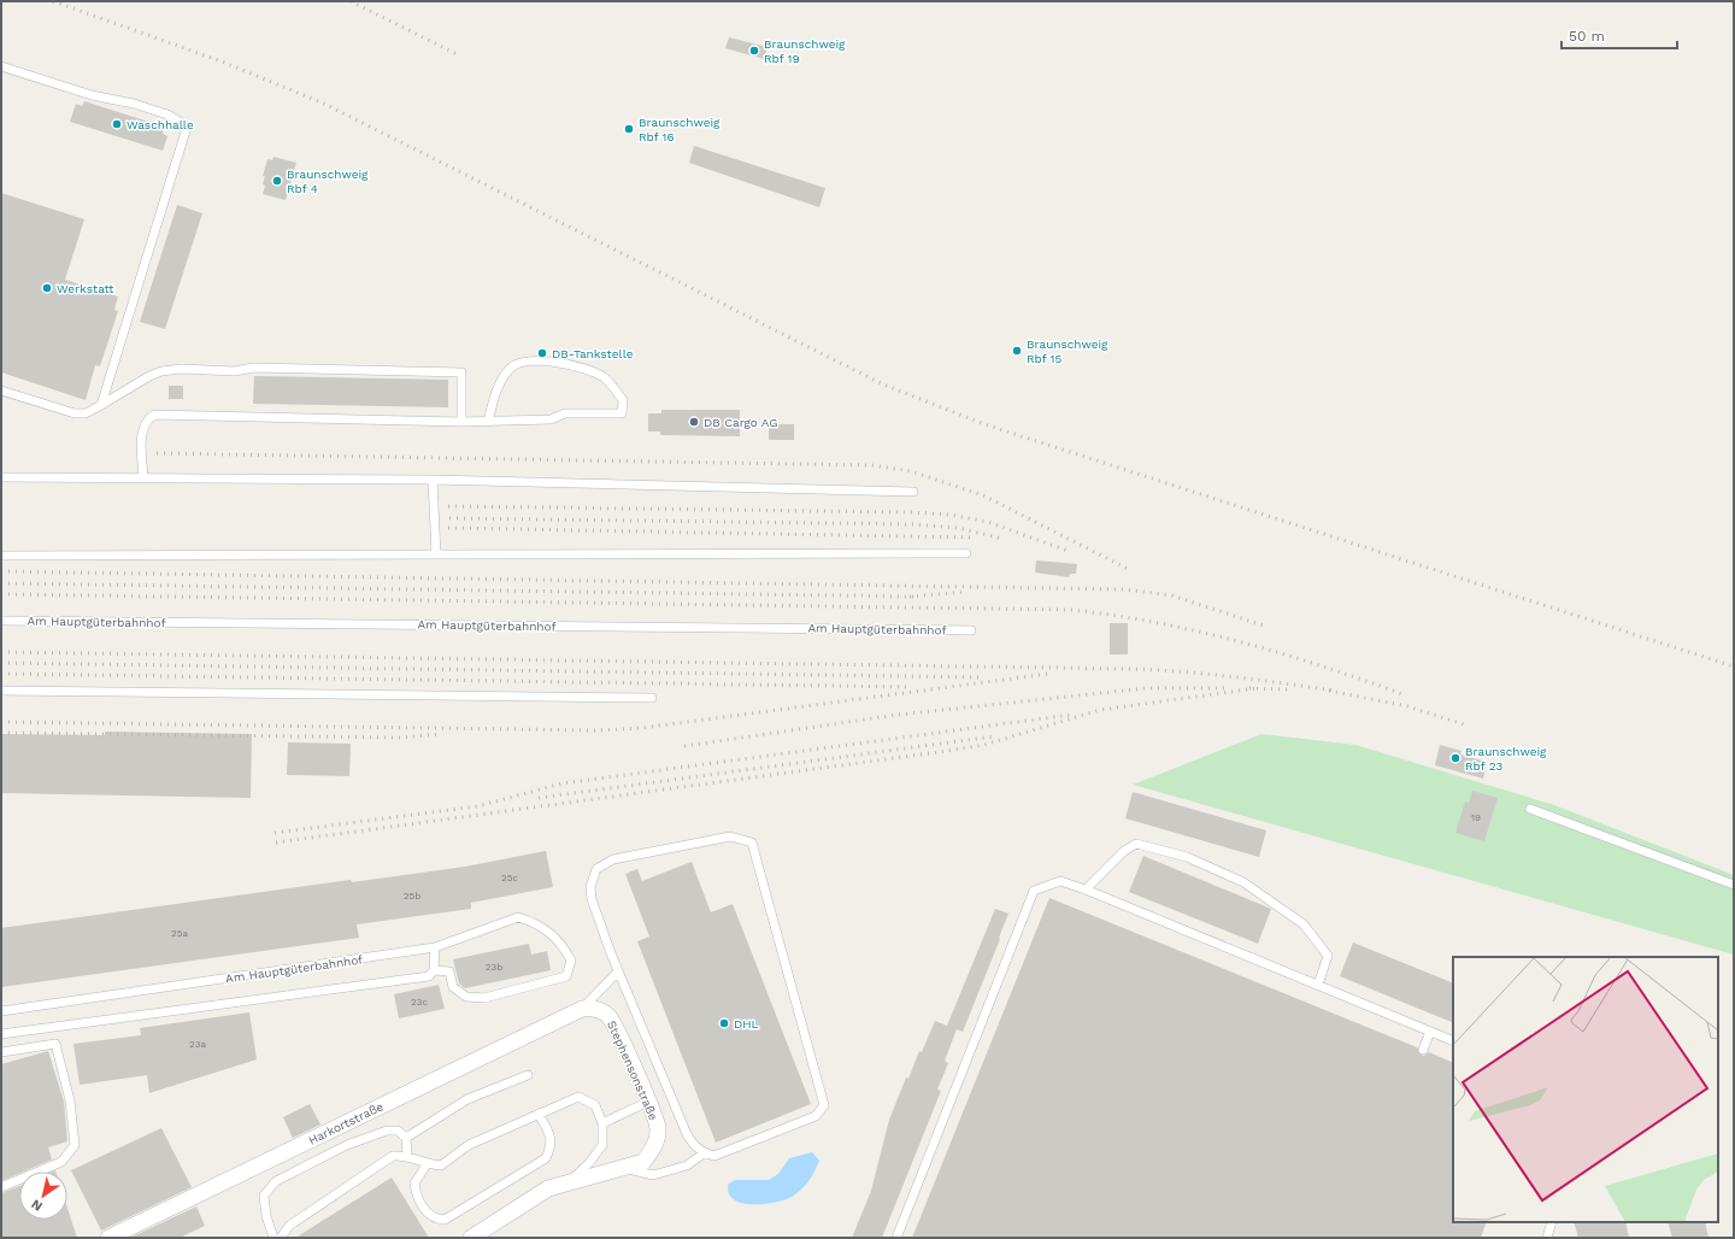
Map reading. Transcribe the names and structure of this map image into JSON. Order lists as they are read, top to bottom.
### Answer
{
  "streets": {
    "street": ["Stephensonstraße", "Harkortstraße"],
    "lane": ["Am Hauptgüterbahnhof"]
  },
  "crossings": [
    ["Stephensonstraße", "Harkortstraße"]
  ],
  "places": [
    "Braunschweig Rbf 19",
    "Waschhalle",
    "Braunschweig Rbf 16",
    "Braunschweig Rbf 4",
    "Werkstatt",
    "Braunschweig Rbf 15",
    "DB-Tankstelle",
    "DB Cargo AG",
    "Braunschweig Rbf 23",
    "DHL"
  ],
  "house_numbers": [
    "19",
    "25c",
    "25b",
    "25a",
    "23b",
    "23c",
    "23a"
  ],
  "scale_bar": "50 m",
  "north": "bottom left"
}
